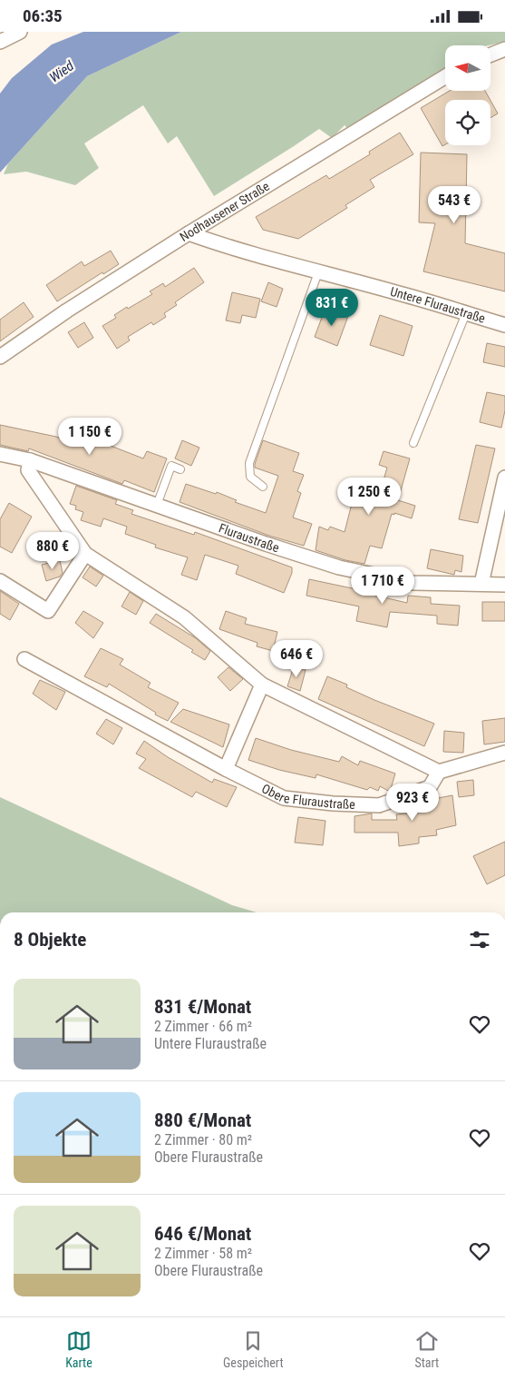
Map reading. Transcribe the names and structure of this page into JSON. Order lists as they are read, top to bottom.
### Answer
{
  "streets": {
    "street": [
      "Nodhausener Straße",
      "Untere Fluraustraße",
      "Fluraustraße",
      "Obere Fluraustraße"
    ]
  },
  "crossings": [
    ["Nodhausener Straße", "Untere Fluraustraße"]
  ],
  "water": ["Wied"],
  "north": "left",
  "page": {
    "status": "06:35",
    "price": [
      "543 €",
      "831 €",
      "1 150 €",
      "1 250 €",
      "880 €",
      "1 710 €",
      "646 €",
      "923 €"
    ],
    "heading": "8 Objekte",
    "list": [
      {
        "name": "831 €/Monat",
        "note": "2 Zimmer · 66 m² · Untere Fluraustraße"
      },
      {
        "name": "880 €/Monat",
        "note": "2 Zimmer · 80 m² · Obere Fluraustraße"
      },
      {
        "name": "646 €/Monat",
        "note": "2 Zimmer · 58 m² · Obere Fluraustraße"
      }
    ],
    "tabs": ["Karte", "Gespeichert", "Start"]
  }
}
